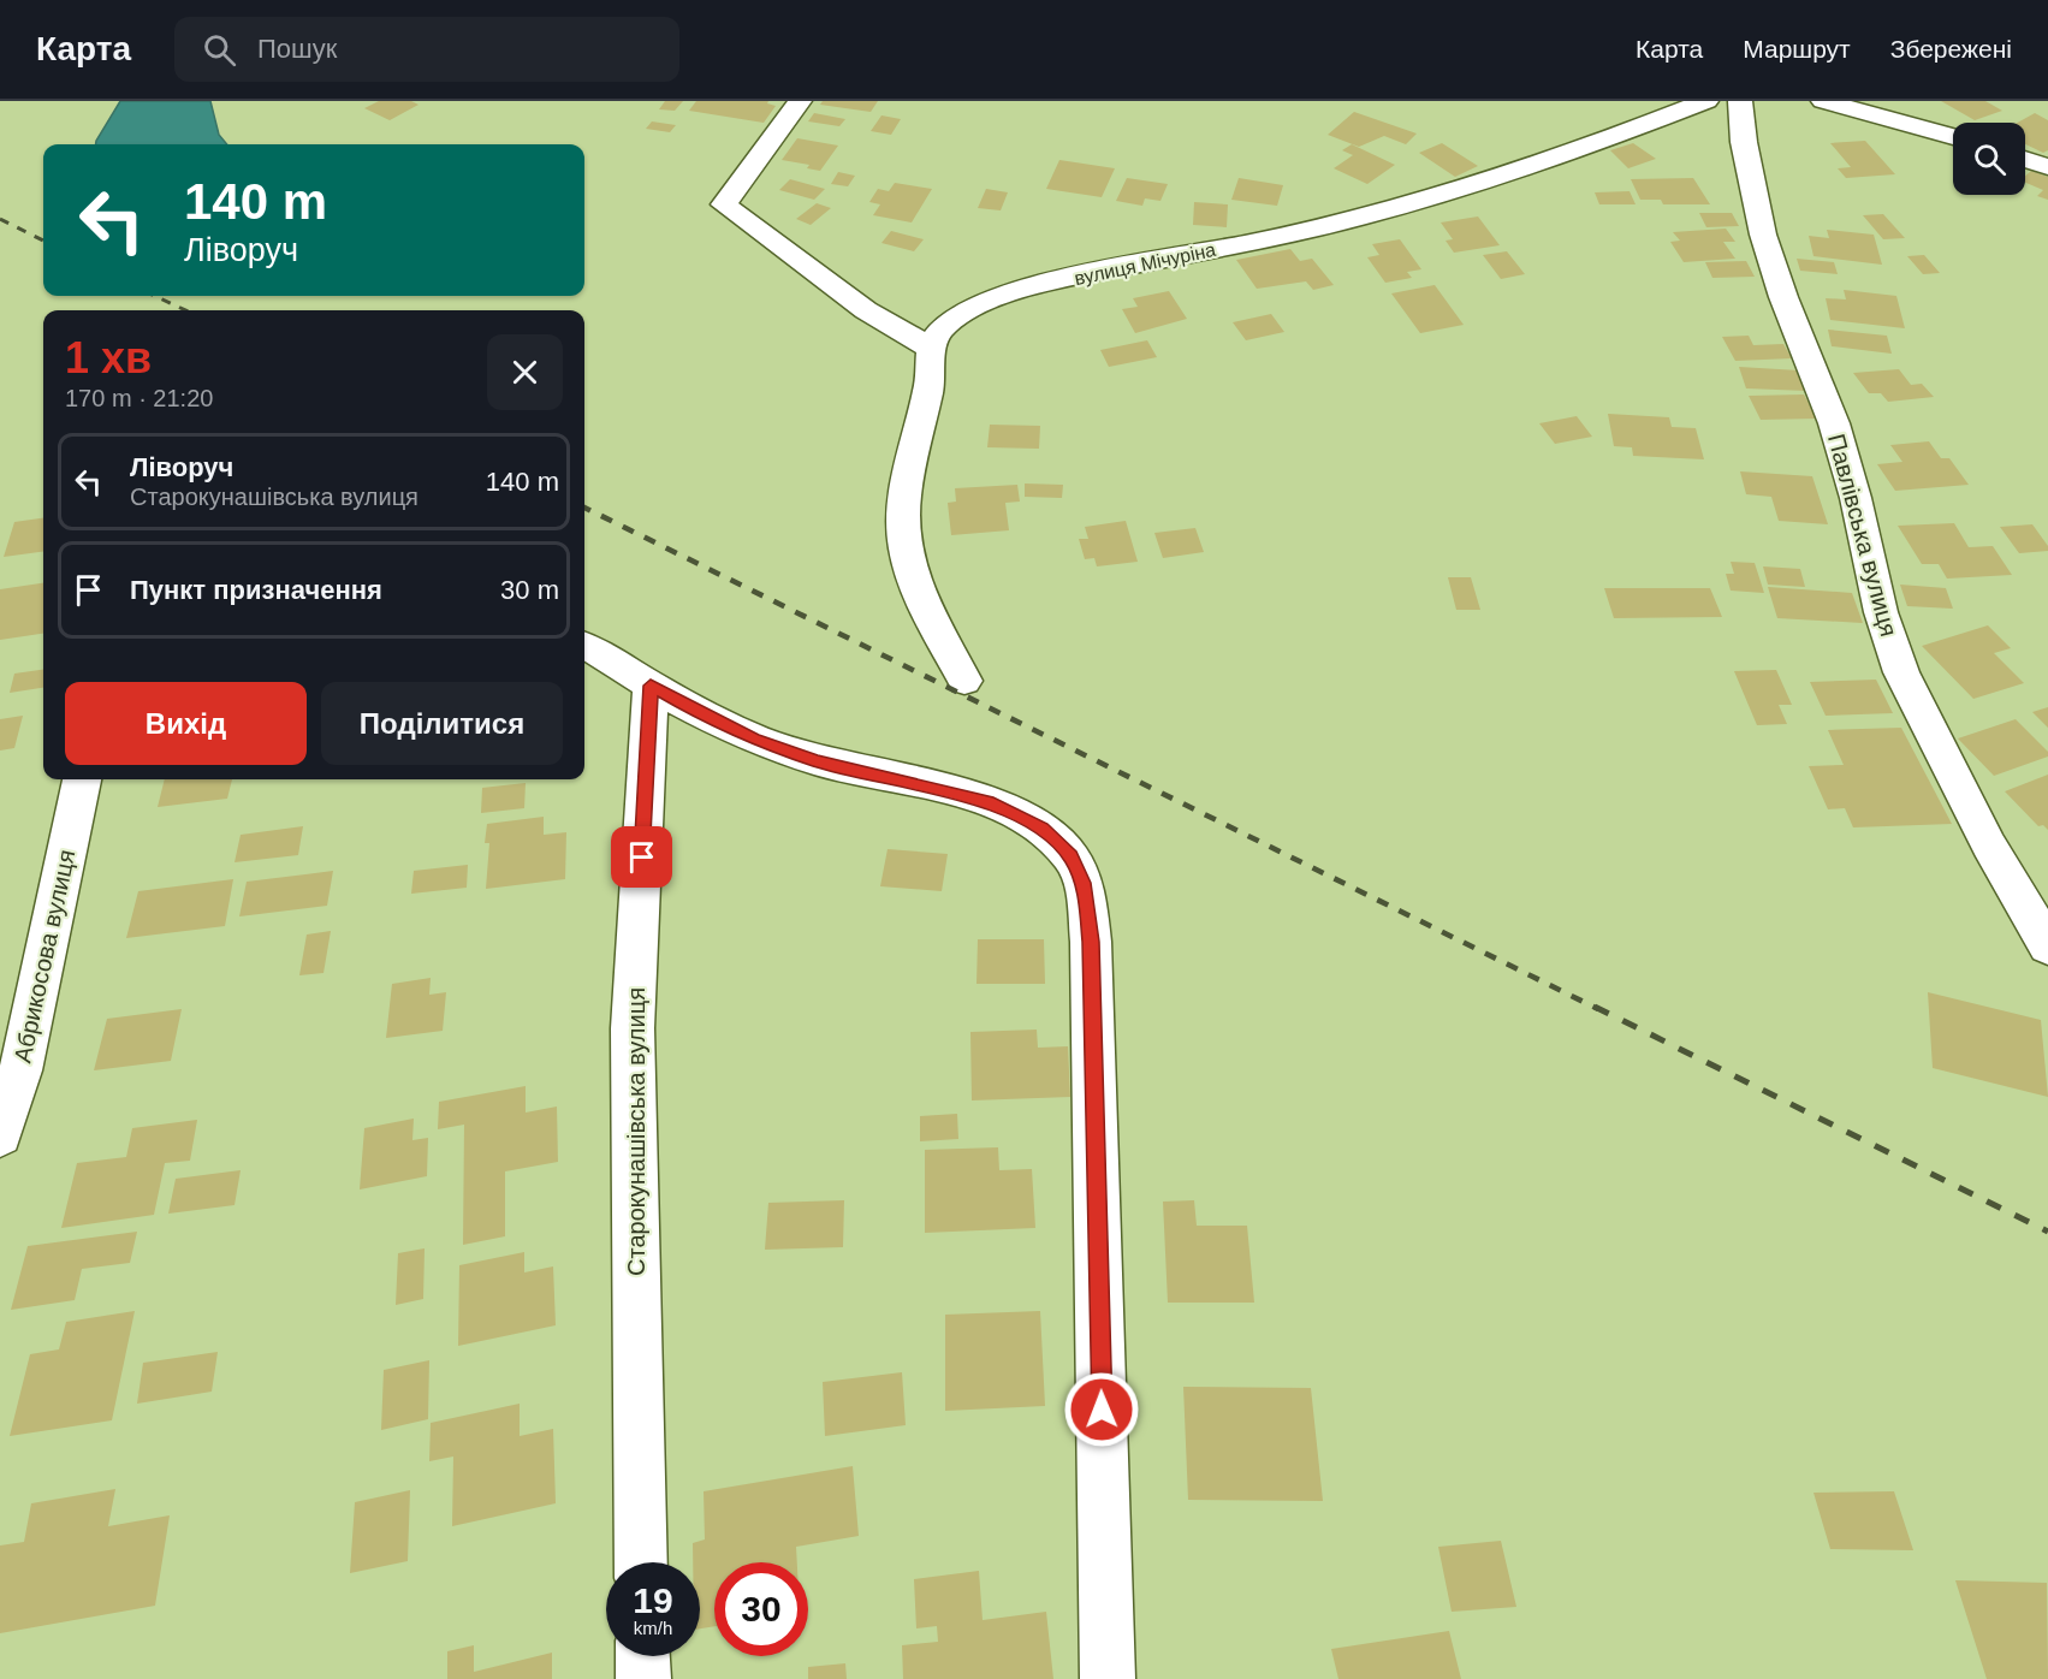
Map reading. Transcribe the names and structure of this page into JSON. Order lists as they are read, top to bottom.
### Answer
{
  "streets": {
    "street": [
      "вулиця Мічуріна",
      "Павлівська вулиця",
      "Абрикосова вулиця",
      "Старокунашівська вулиця"
    ]
  },
  "page": {
    "header": "Карта",
    "search": "Пошук",
    "nav": ["Карта", "Маршрут", "Збережені"],
    "turn": ["140 m", "Ліворуч"],
    "heading": ["1 хв", "170 m · 21:20"],
    "list": [
      {
        "name": "Ліворуч",
        "note": "Старокунашівська вулиця",
        "value": "140 m"
      },
      {
        "name": "Пункт призначення",
        "value": "30 m"
      }
    ],
    "buttons": ["Вихід", "Поділитися"],
    "speed": "19 km/h",
    "limit": "30"
  }
}
